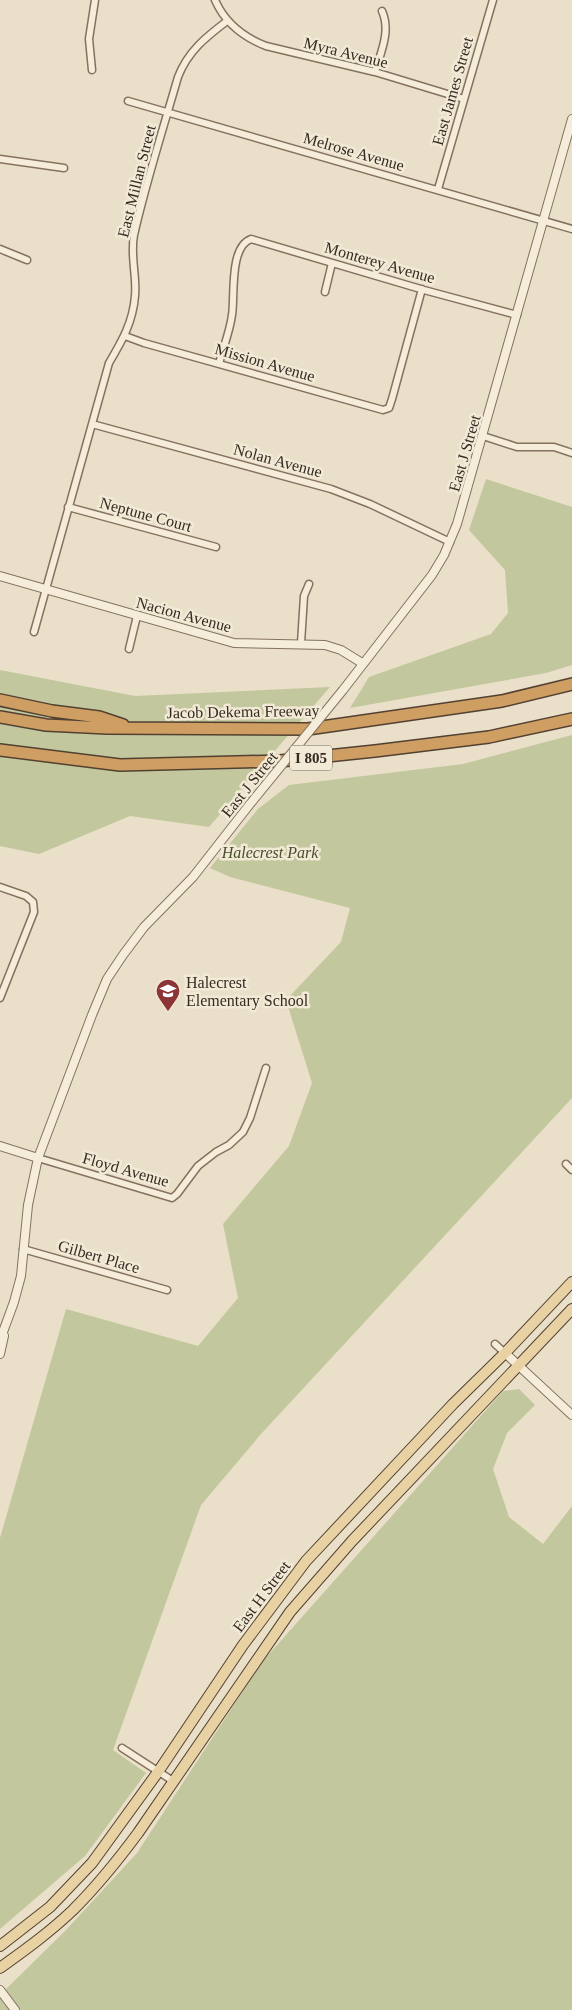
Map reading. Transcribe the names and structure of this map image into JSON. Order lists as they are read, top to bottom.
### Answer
{
  "streets": {
    "highway": ["Jacob Dekema Freeway", "I 805"],
    "main road": ["East H Street"],
    "street": [
      "Myra Avenue",
      "East James Street",
      "Melrose Avenue",
      "East Millan Street",
      "Monterey Avenue",
      "Mission Avenue",
      "East J Street",
      "Nolan Avenue",
      "Neptune Court",
      "Nacion Avenue",
      "Floyd Avenue",
      "Gilbert Place"
    ]
  },
  "crossings": [
    ["Myra Avenue", "East James Street"],
    ["Myra Avenue", "East Millan Street"],
    ["East James Street", "Melrose Avenue"],
    ["Melrose Avenue", "East Millan Street"],
    ["Melrose Avenue", "East J Street"],
    ["East Millan Street", "Mission Avenue"],
    ["East Millan Street", "Nolan Avenue"],
    ["East Millan Street", "Neptune Court"],
    ["East Millan Street", "Nacion Avenue"],
    ["Monterey Avenue", "Mission Avenue"],
    ["Monterey Avenue", "East J Street"],
    ["East J Street", "Nolan Avenue"],
    ["East J Street", "Nacion Avenue"],
    ["East J Street", "Floyd Avenue"],
    ["East J Street", "Gilbert Place"]
  ],
  "parks": ["Halecrest Park"],
  "places": {
    "school or university": ["Halecrest Elementary School"]
  }
}
